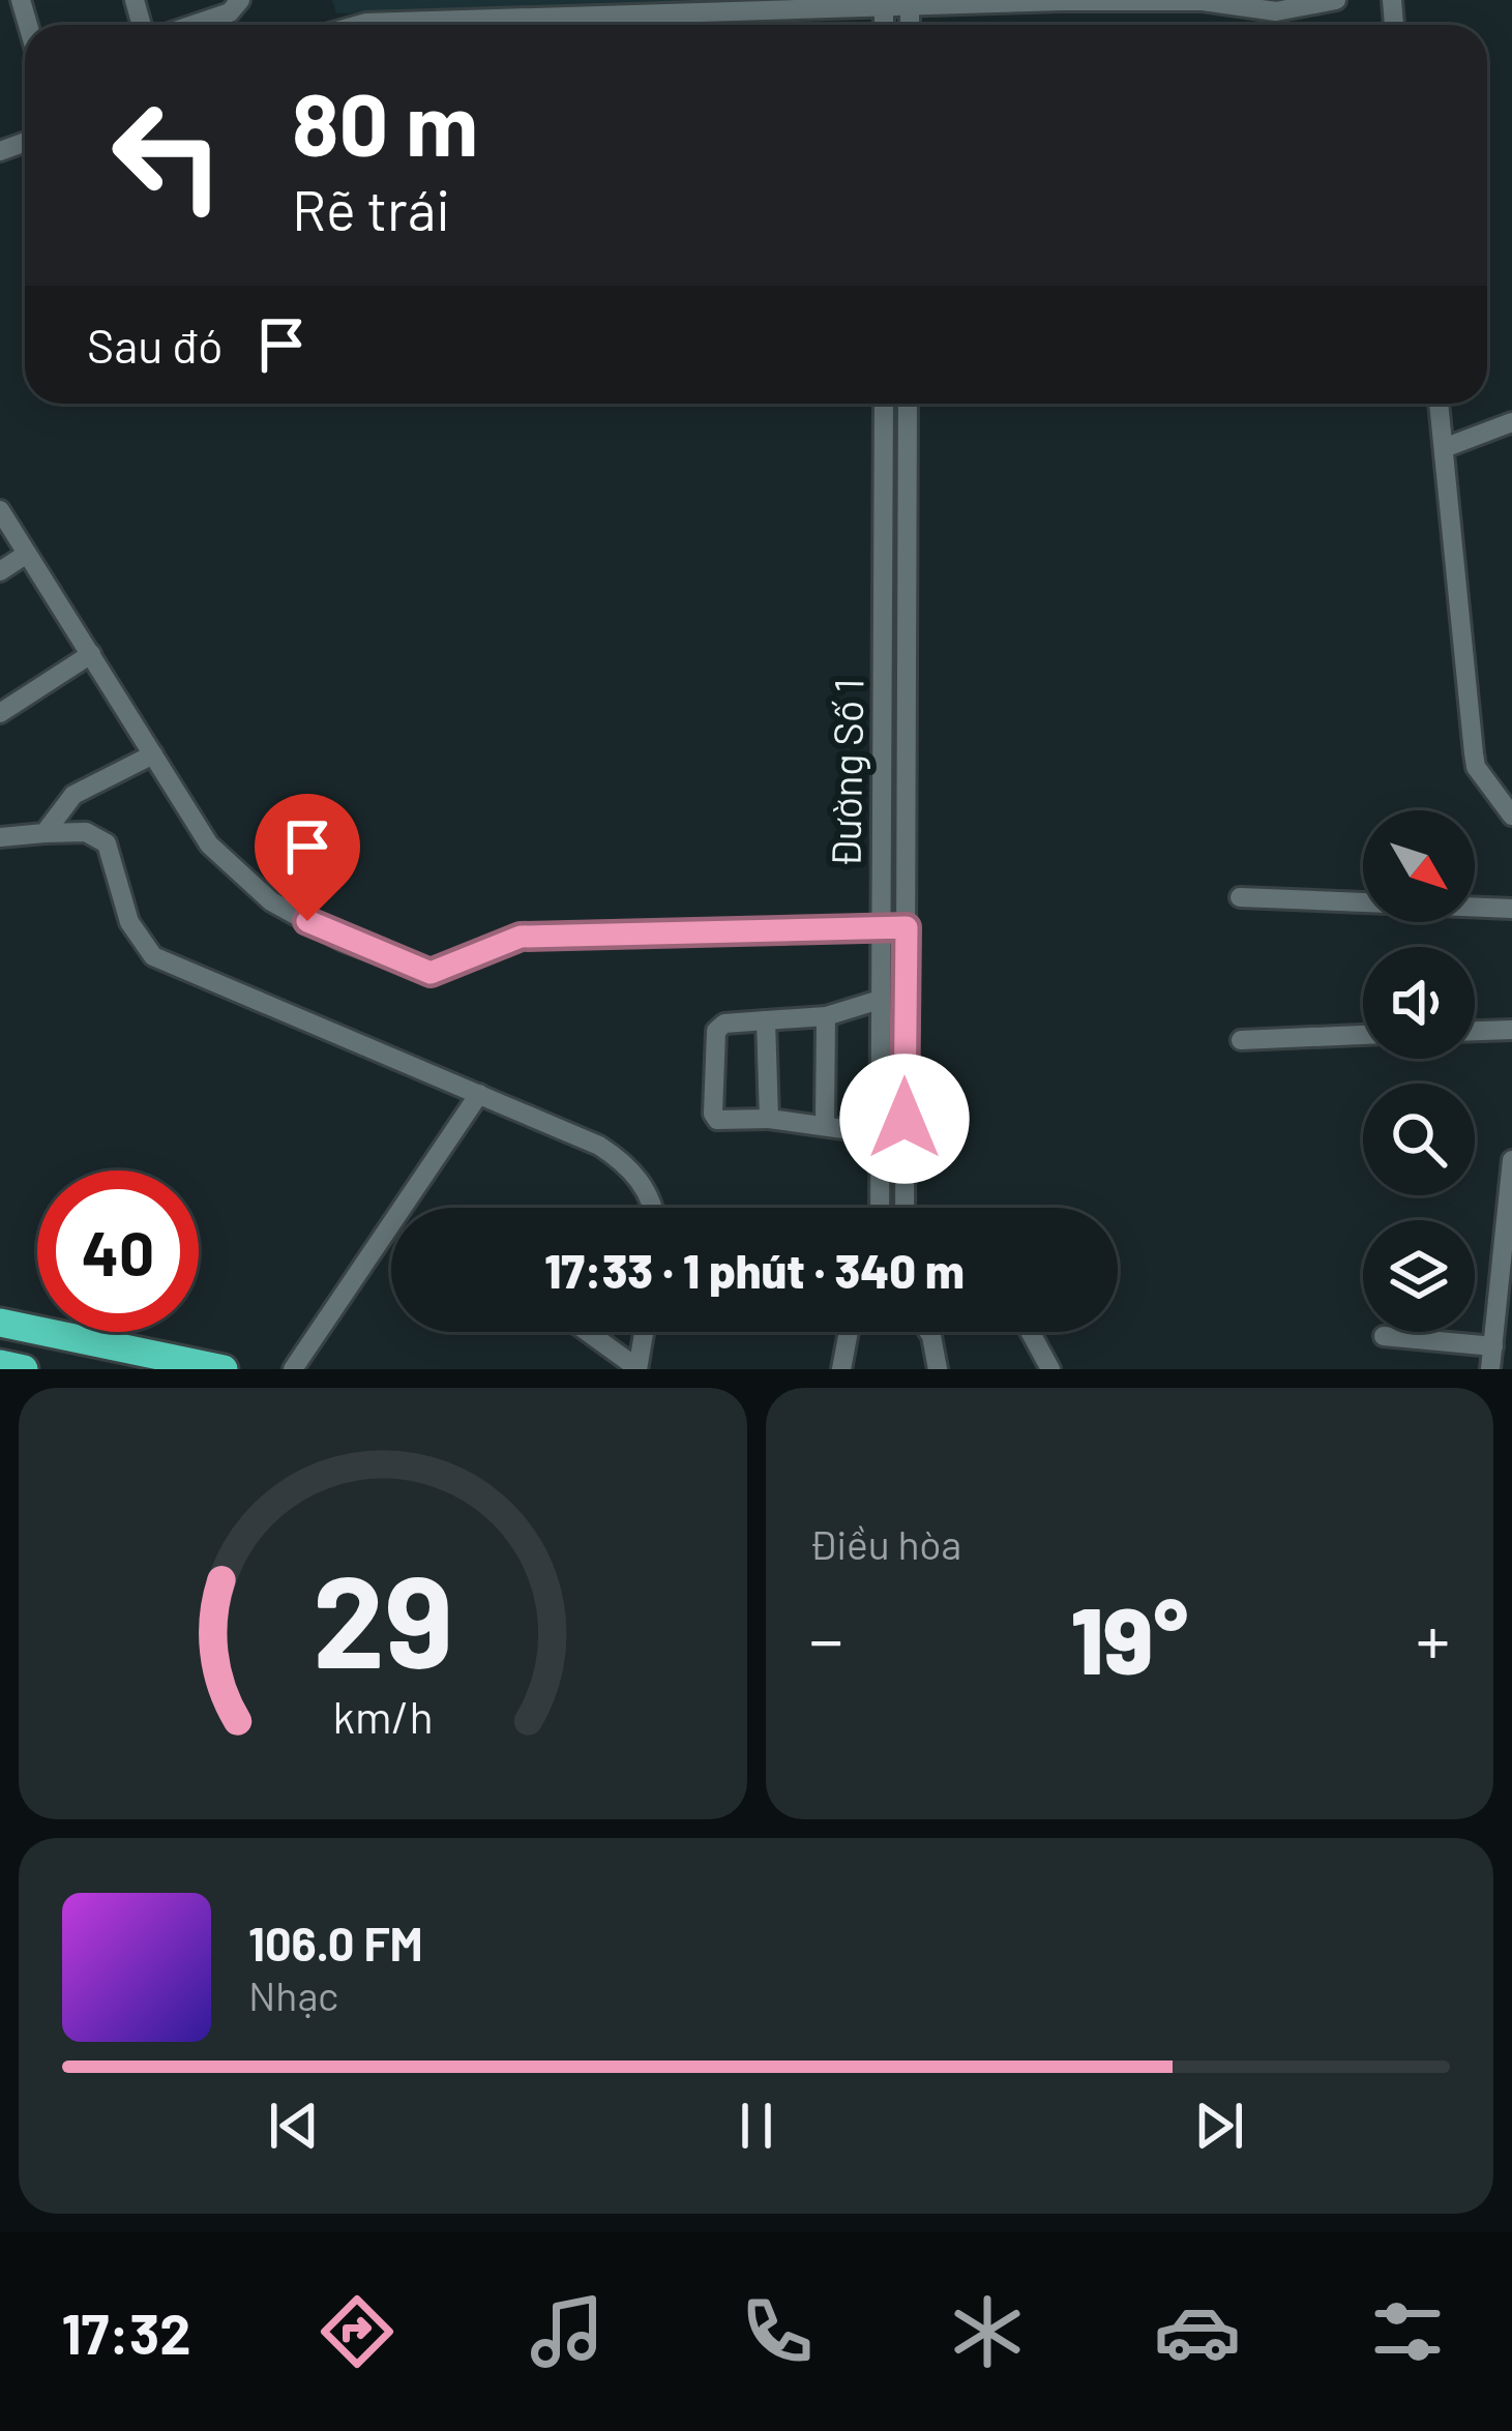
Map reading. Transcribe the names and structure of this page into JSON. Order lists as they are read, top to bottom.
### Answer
{
  "streets": {
    "street": ["Đường Số 1"]
  },
  "north": "bottom right",
  "page": {
    "turn": ["80 m", "Rẽ trái"],
    "then": "Sau đó",
    "limit": "40",
    "trip": "17:33 · 1 phút · 340 m",
    "tile": "Điều hòa",
    "heat": ["−", "19°", "+"],
    "song": ["106.0 FM", "Nhạc"],
    "tabs": "17:32",
    "gauge": ["29", "km/h"]
  }
}
